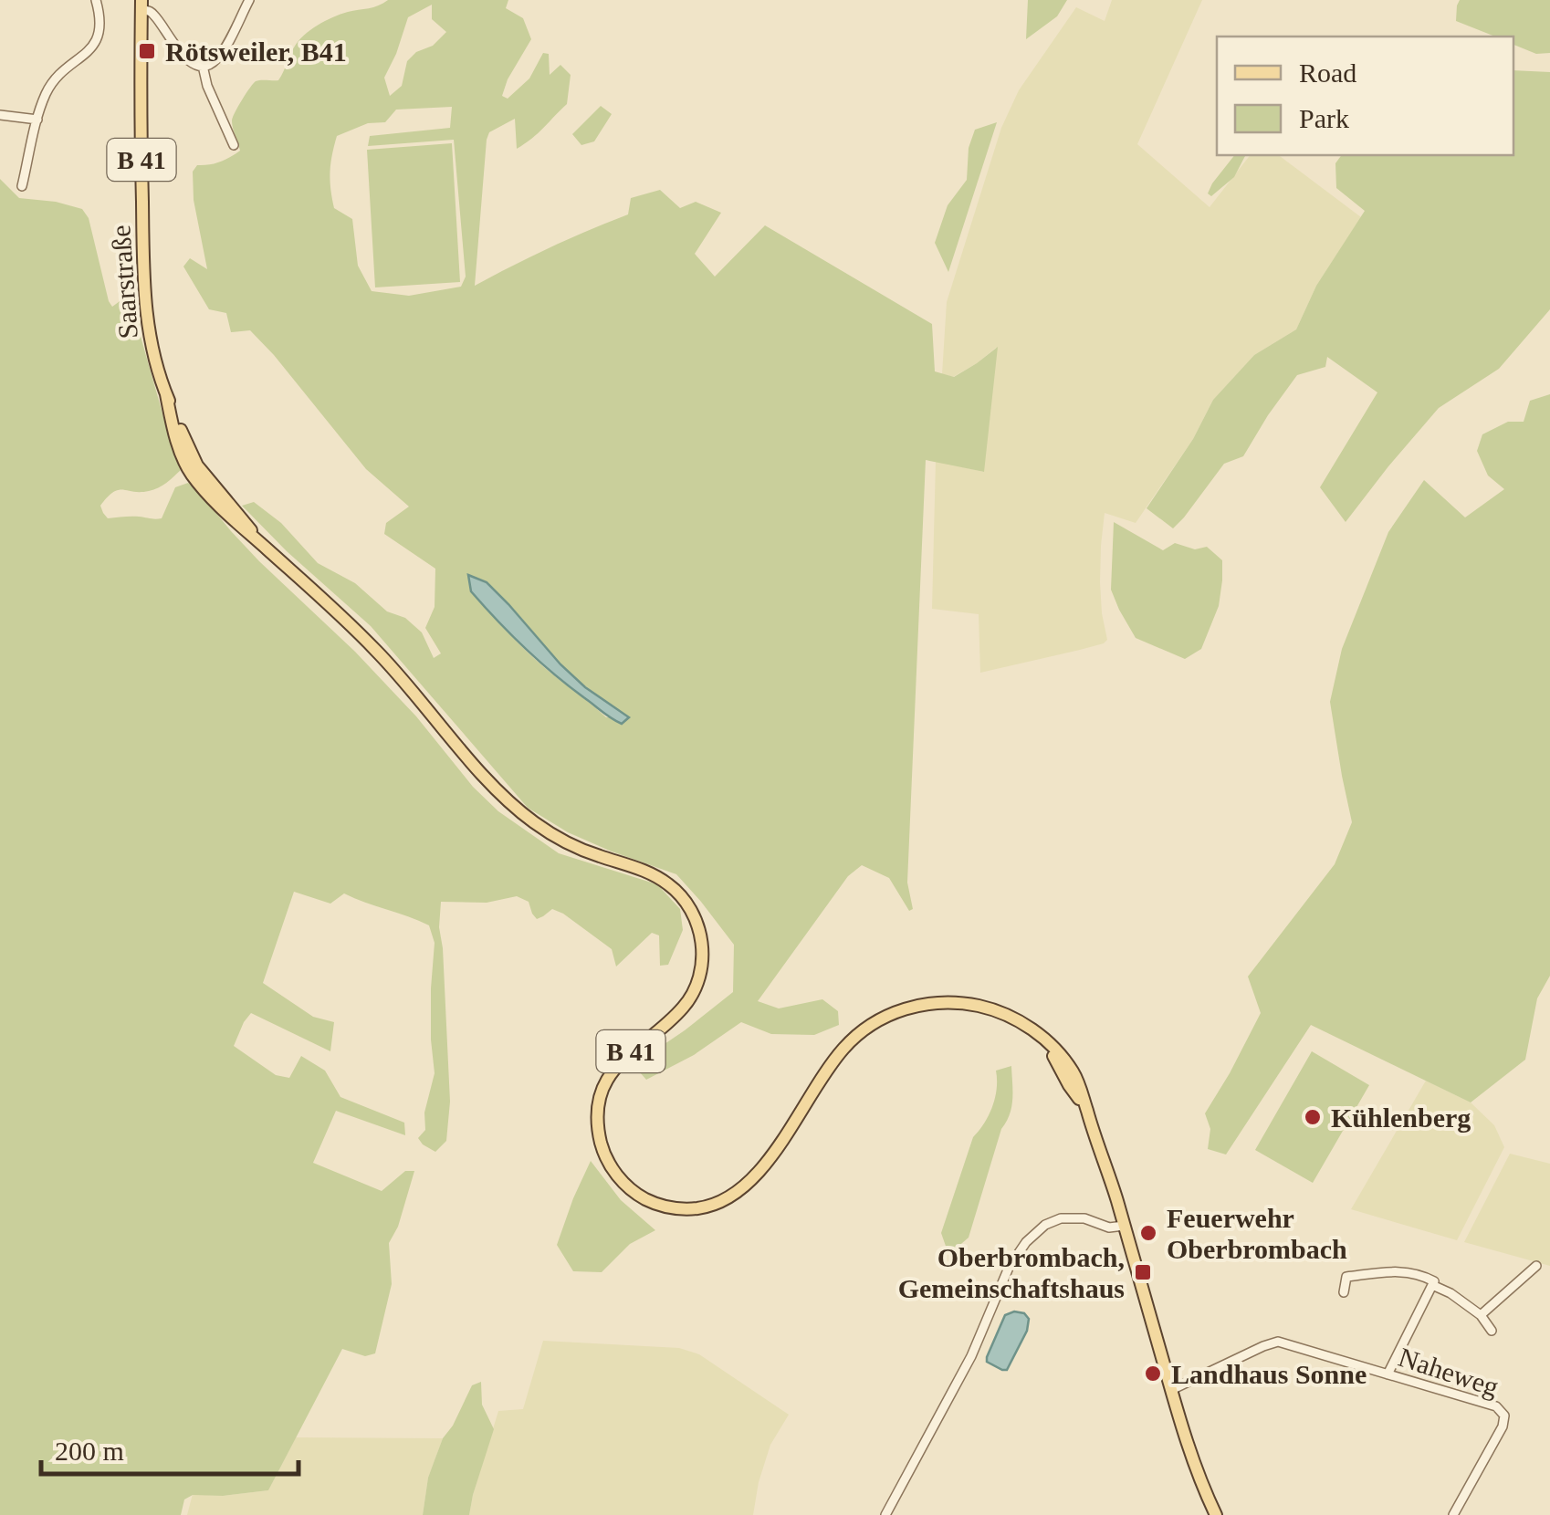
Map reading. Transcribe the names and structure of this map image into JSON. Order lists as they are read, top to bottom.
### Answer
{
  "streets": {
    "main road": ["B 41", "Saarstraße"],
    "street": ["Naheweg"]
  },
  "crossings": [
    ["B 41", "Saarstraße"],
    ["B 41", "Naheweg"]
  ],
  "places": {
    "transit": ["Rötsweiler, B41", "Oberbrombach, Gemeinschaftshaus"],
    "other": ["Kühlenberg", "Feuerwehr Oberbrombach", "Landhaus Sonne"]
  },
  "legend": ["Road", "Park"],
  "scale_bar": "200 m"
}
